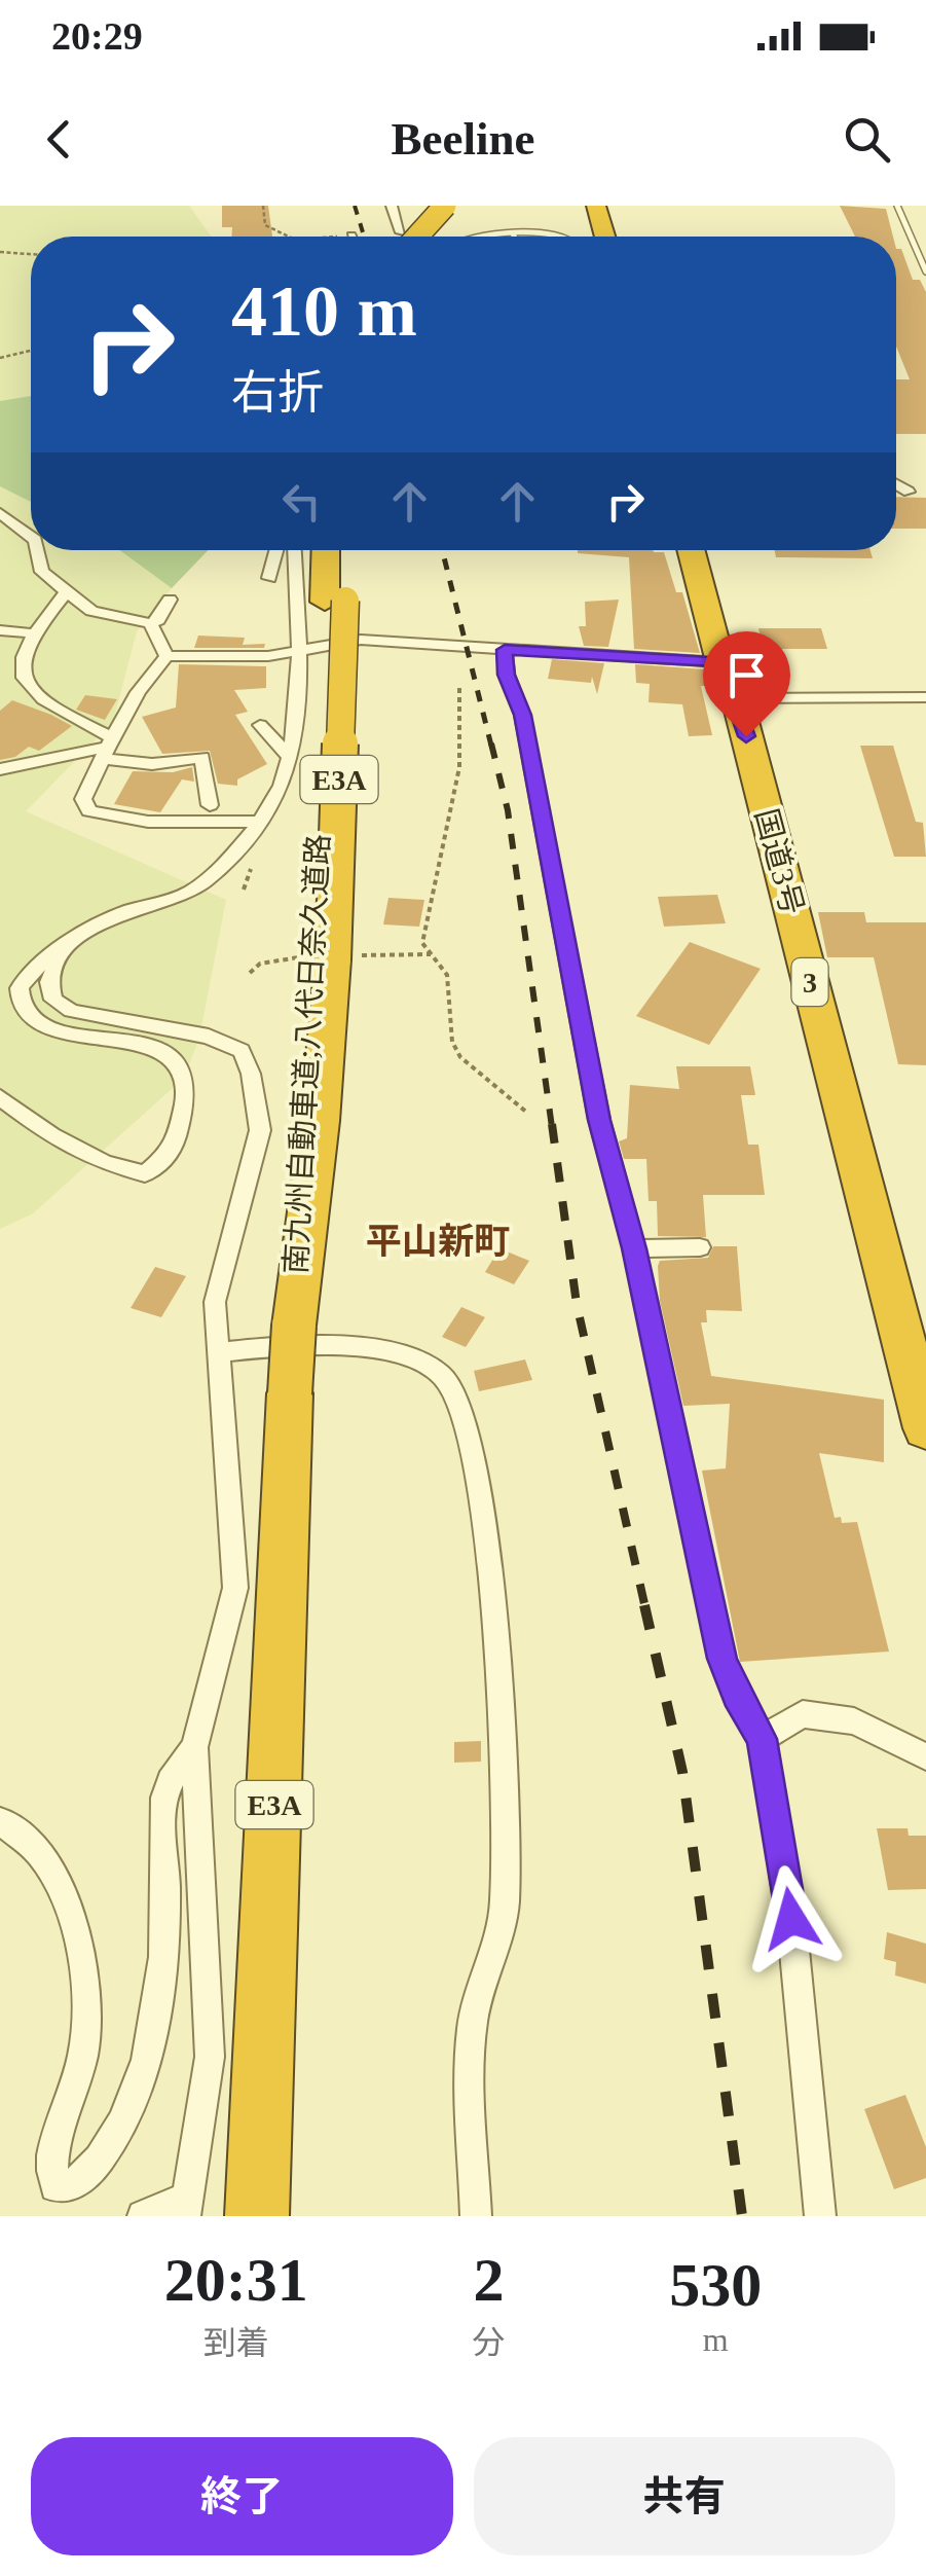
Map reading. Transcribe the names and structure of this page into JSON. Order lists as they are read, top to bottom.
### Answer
{
  "streets": {
    "highway": [
      "E3A",
      "国道3号",
      "3",
      "南九州自動車道;八代日奈久道路"
    ]
  },
  "districts": ["平山新町"],
  "page": {
    "status": "20:29",
    "header": "Beeline",
    "turn": ["410 m", "右折"],
    "eta": [
      "20:31",
      "到着",
      "2",
      "分",
      "530",
      "m"
    ],
    "buttons": ["終了", "共有"]
  }
}
